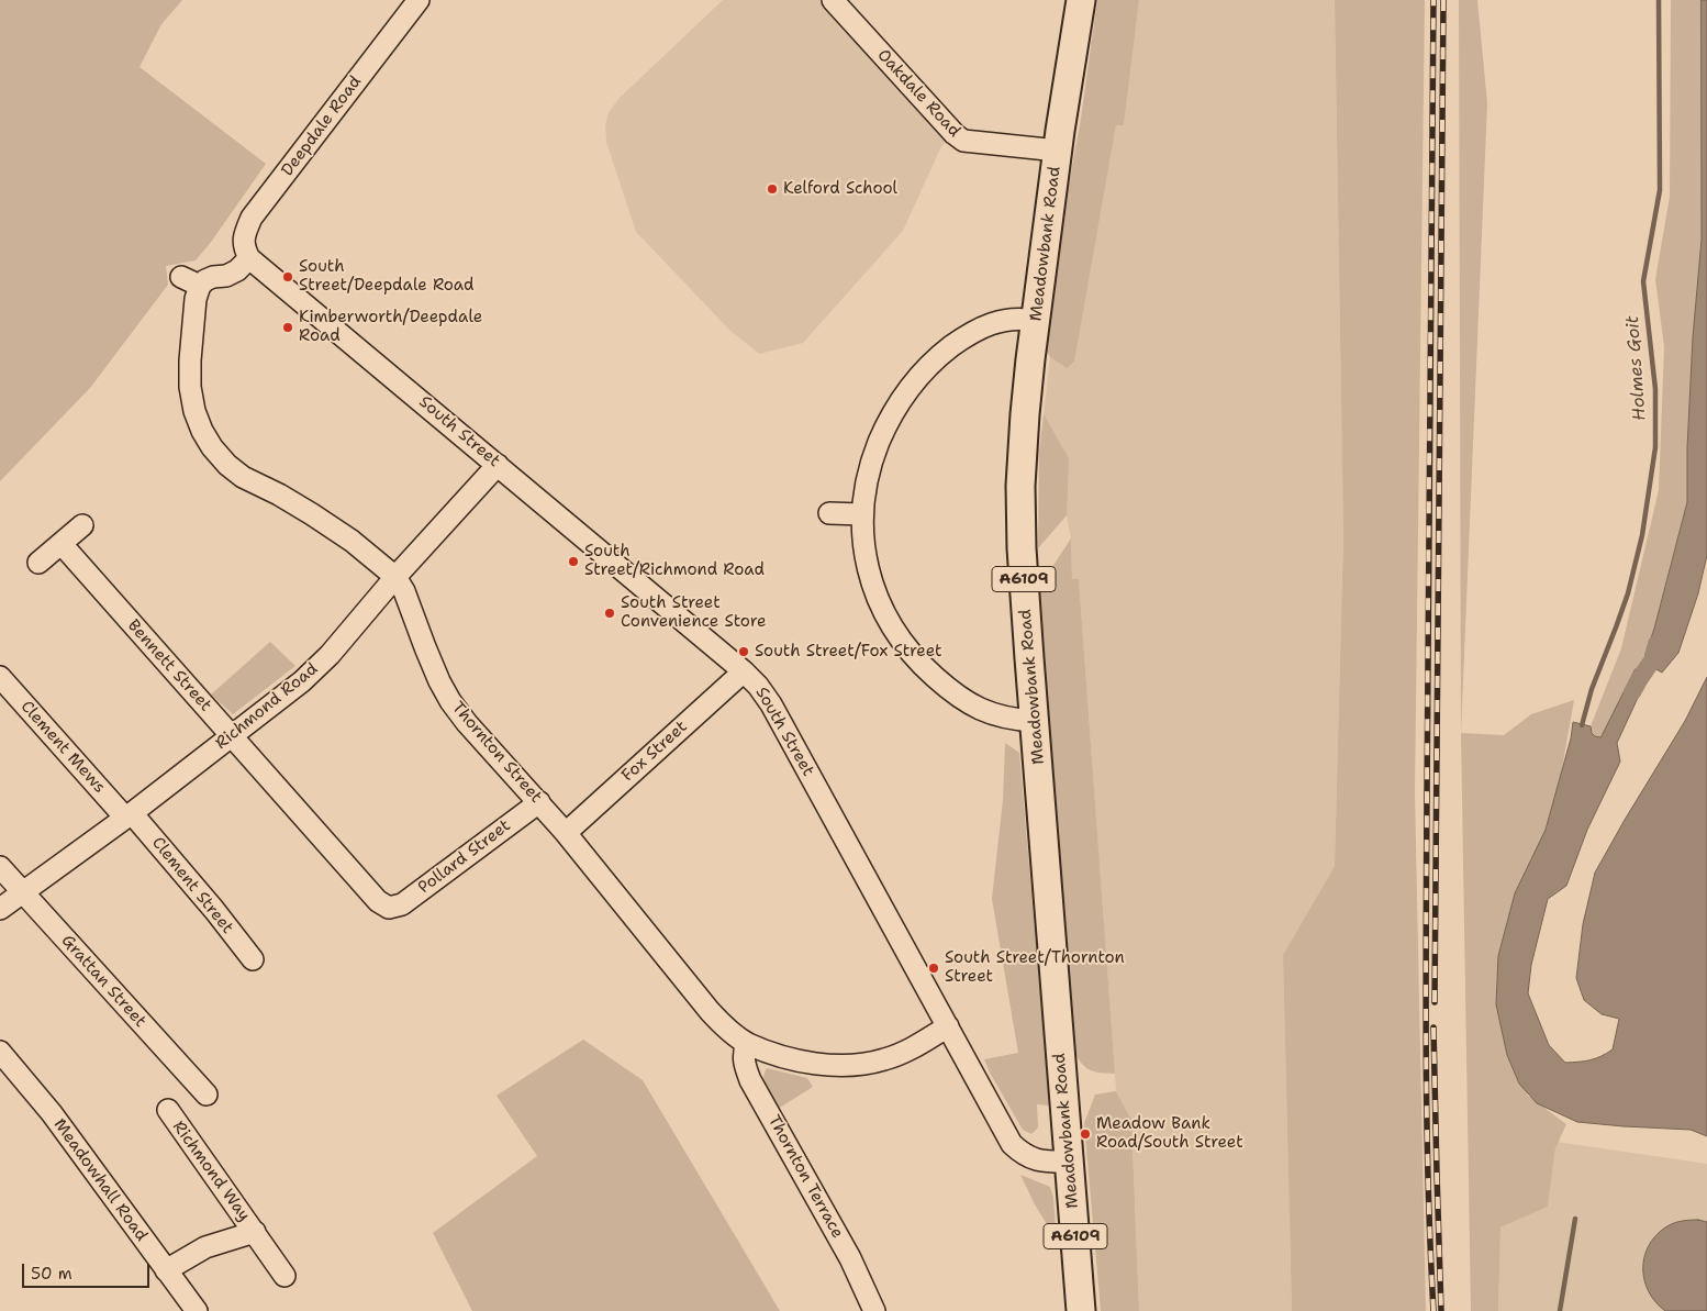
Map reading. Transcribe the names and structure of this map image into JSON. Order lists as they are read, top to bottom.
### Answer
{
  "streets": {
    "main road": ["Meadowbank Road", "A6109"],
    "street": [
      "Oakdale Road",
      "Deepdale Road",
      "South Street",
      "Bennett Street",
      "Richmond Road",
      "Clement Mews",
      "Fox Street",
      "Thornton Street",
      "Pollard Street",
      "Clement Street",
      "Grattan Street",
      "Richmond Way",
      "Thornton Terrace",
      "Meadowhall Road"
    ]
  },
  "crossings": [
    ["Oakdale Road", "Meadowbank Road"],
    ["Deepdale Road", "South Street"],
    ["Meadowbank Road", "South Street"],
    ["South Street", "Richmond Road"],
    ["South Street", "Fox Street"],
    ["South Street", "Thornton Street"],
    ["Bennett Street", "Richmond Road"],
    ["Bennett Street", "Pollard Street"],
    ["Richmond Road", "Clement Mews"],
    ["Richmond Road", "Thornton Street"],
    ["Richmond Road", "Clement Street"],
    ["Richmond Road", "Grattan Street"],
    ["Clement Mews", "Clement Street"],
    ["Fox Street", "Thornton Street"],
    ["Thornton Street", "Pollard Street"],
    ["Thornton Street", "Thornton Terrace"],
    ["Richmond Way", "Meadowhall Road"]
  ],
  "water": ["Holmes Goit"],
  "places": [
    "Kelford School",
    "South Street/Deepdale Road",
    "Kimberworth/Deepdale Road",
    "South Street/Richmond Road",
    "South Street Convenience Store",
    "South Street/Fox Street",
    "South Street/Thornton Street",
    "Meadow Bank Road/South Street"
  ],
  "scale_bar": "50 m"
}
